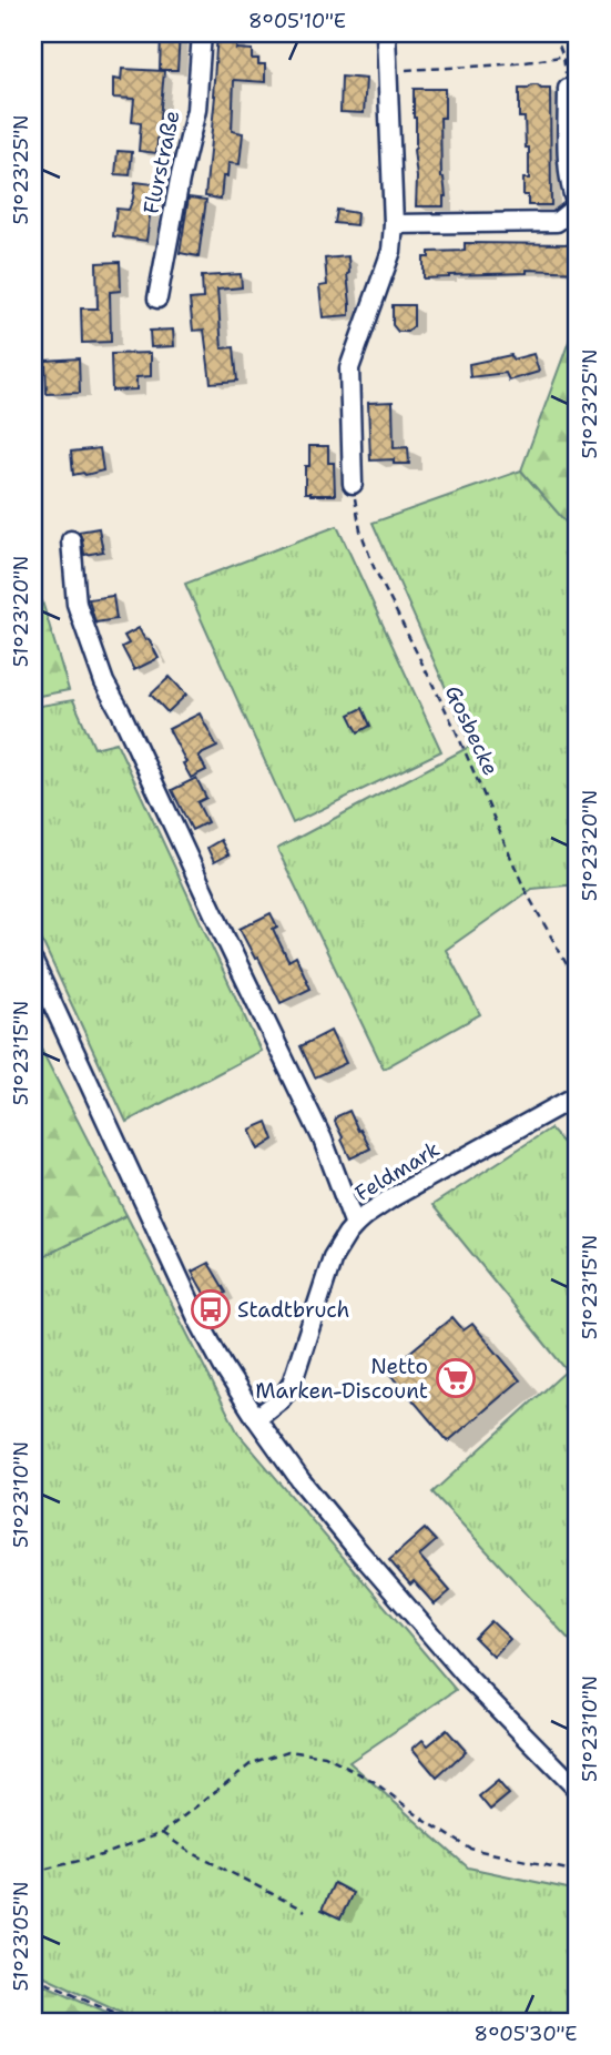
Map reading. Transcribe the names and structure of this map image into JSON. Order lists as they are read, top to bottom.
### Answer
{
  "streets": {
    "street": ["Flurstraße", "Feldmark"],
    "path": ["Gosbecke"]
  },
  "places": {
    "bus stop": ["Stadtbruch"],
    "supermarket": ["Netto Marken-Discount"]
  },
  "coordinates": [
    "8°05'10\"E",
    "51°23'25\"N",
    "51°23'20\"N",
    "51°23'15\"N",
    "51°23'10\"N",
    "51°23'05\"N",
    "8°05'30\"E"
  ]
}
